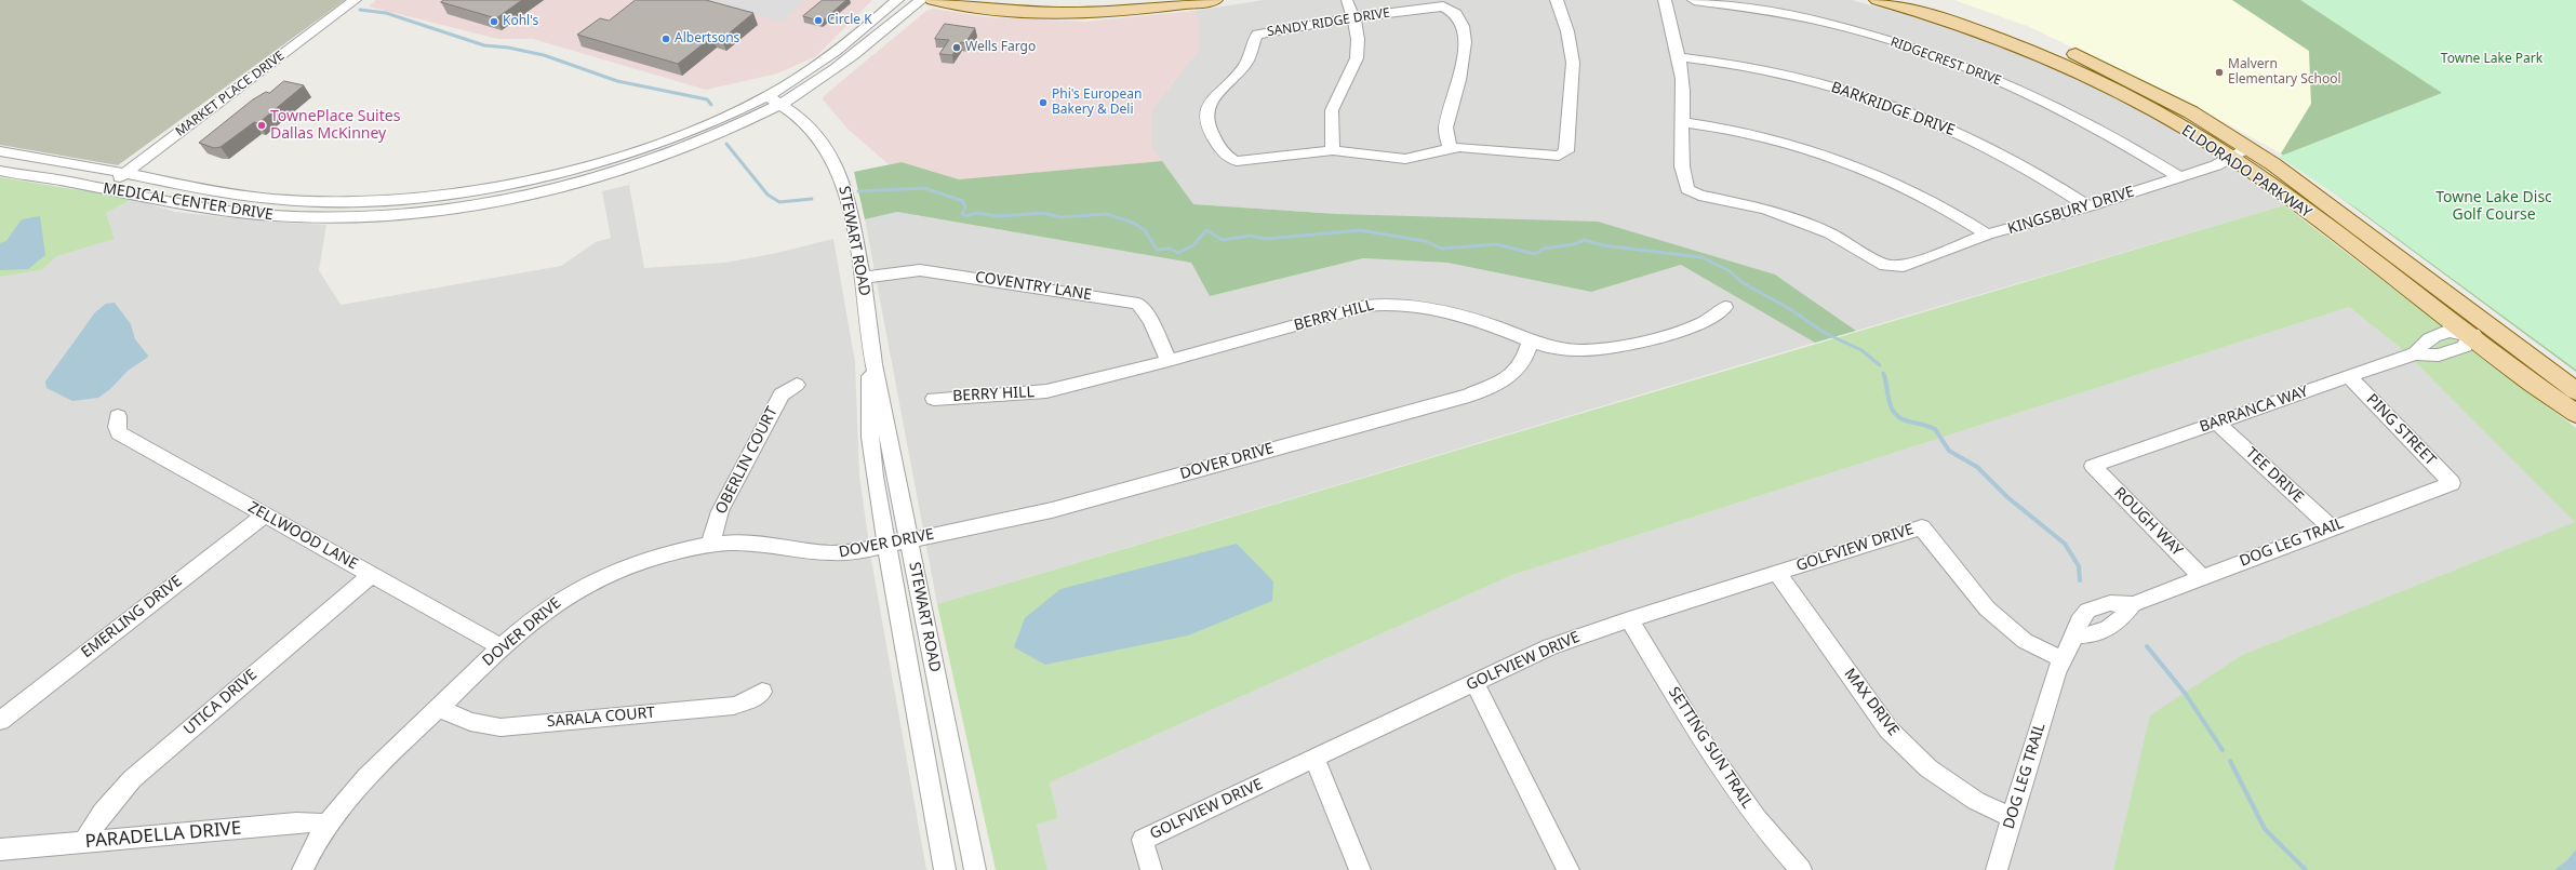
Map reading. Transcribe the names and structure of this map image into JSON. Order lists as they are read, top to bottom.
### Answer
{
  "streets": {
    "main road": ["ELDORADO PARKWAY"],
    "street": [
      "SANDY RIDGE DRIVE",
      "RIDGECREST DRIVE",
      "MARKET PLACE DRIVE",
      "BARKRIDGE DRIVE",
      "MEDICAL CENTER DRIVE",
      "KINGSBURY DRIVE",
      "STEWART ROAD",
      "COVENTRY LANE",
      "BERRY HILL",
      "BARRANCA WAY",
      "PING STREET",
      "OBERLIN COURT",
      "DOVER DRIVE",
      "TEE DRIVE",
      "ROUGH WAY",
      "ZELLWOOD LANE",
      "DOG LEG TRAIL",
      "GOLFVIEW DRIVE",
      "EMERLING DRIVE",
      "UTICA DRIVE",
      "MAX DRIVE",
      "SARALA COURT",
      "SETTING SUN TRAIL",
      "PARADELLA DRIVE"
    ]
  },
  "crossings": [
    ["RIDGECREST DRIVE", "KINGSBURY DRIVE"],
    ["MARKET PLACE DRIVE", "MEDICAL CENTER DRIVE"],
    ["BARKRIDGE DRIVE", "KINGSBURY DRIVE"],
    ["ELDORADO PARKWAY", "KINGSBURY DRIVE"],
    ["ELDORADO PARKWAY", "BARRANCA WAY"],
    ["MEDICAL CENTER DRIVE", "STEWART ROAD"],
    ["STEWART ROAD", "COVENTRY LANE"],
    ["STEWART ROAD", "DOVER DRIVE"],
    ["COVENTRY LANE", "BERRY HILL"],
    ["BERRY HILL", "DOVER DRIVE"],
    ["BARRANCA WAY", "PING STREET"],
    ["BARRANCA WAY", "TEE DRIVE"],
    ["BARRANCA WAY", "ROUGH WAY"],
    ["PING STREET", "DOG LEG TRAIL"],
    ["OBERLIN COURT", "DOVER DRIVE"],
    ["DOVER DRIVE", "ZELLWOOD LANE"],
    ["DOVER DRIVE", "SARALA COURT"],
    ["DOVER DRIVE", "PARADELLA DRIVE"],
    ["TEE DRIVE", "DOG LEG TRAIL"],
    ["ROUGH WAY", "DOG LEG TRAIL"],
    ["ZELLWOOD LANE", "EMERLING DRIVE"],
    ["ZELLWOOD LANE", "UTICA DRIVE"],
    ["DOG LEG TRAIL", "GOLFVIEW DRIVE"],
    ["DOG LEG TRAIL", "MAX DRIVE"],
    ["GOLFVIEW DRIVE", "MAX DRIVE"],
    ["GOLFVIEW DRIVE", "SETTING SUN TRAIL"],
    ["UTICA DRIVE", "PARADELLA DRIVE"]
  ],
  "parks": ["Towne Lake Park", "Towne Lake Disc Golf Course"],
  "places": [
    "Circle K",
    "Kohl's",
    "Albertsons",
    "Wells Fargo",
    "Malvern Elementary School",
    "Phi's European Bakery & Deli",
    "TownePlace Suites Dallas McKinney"
  ]
}
